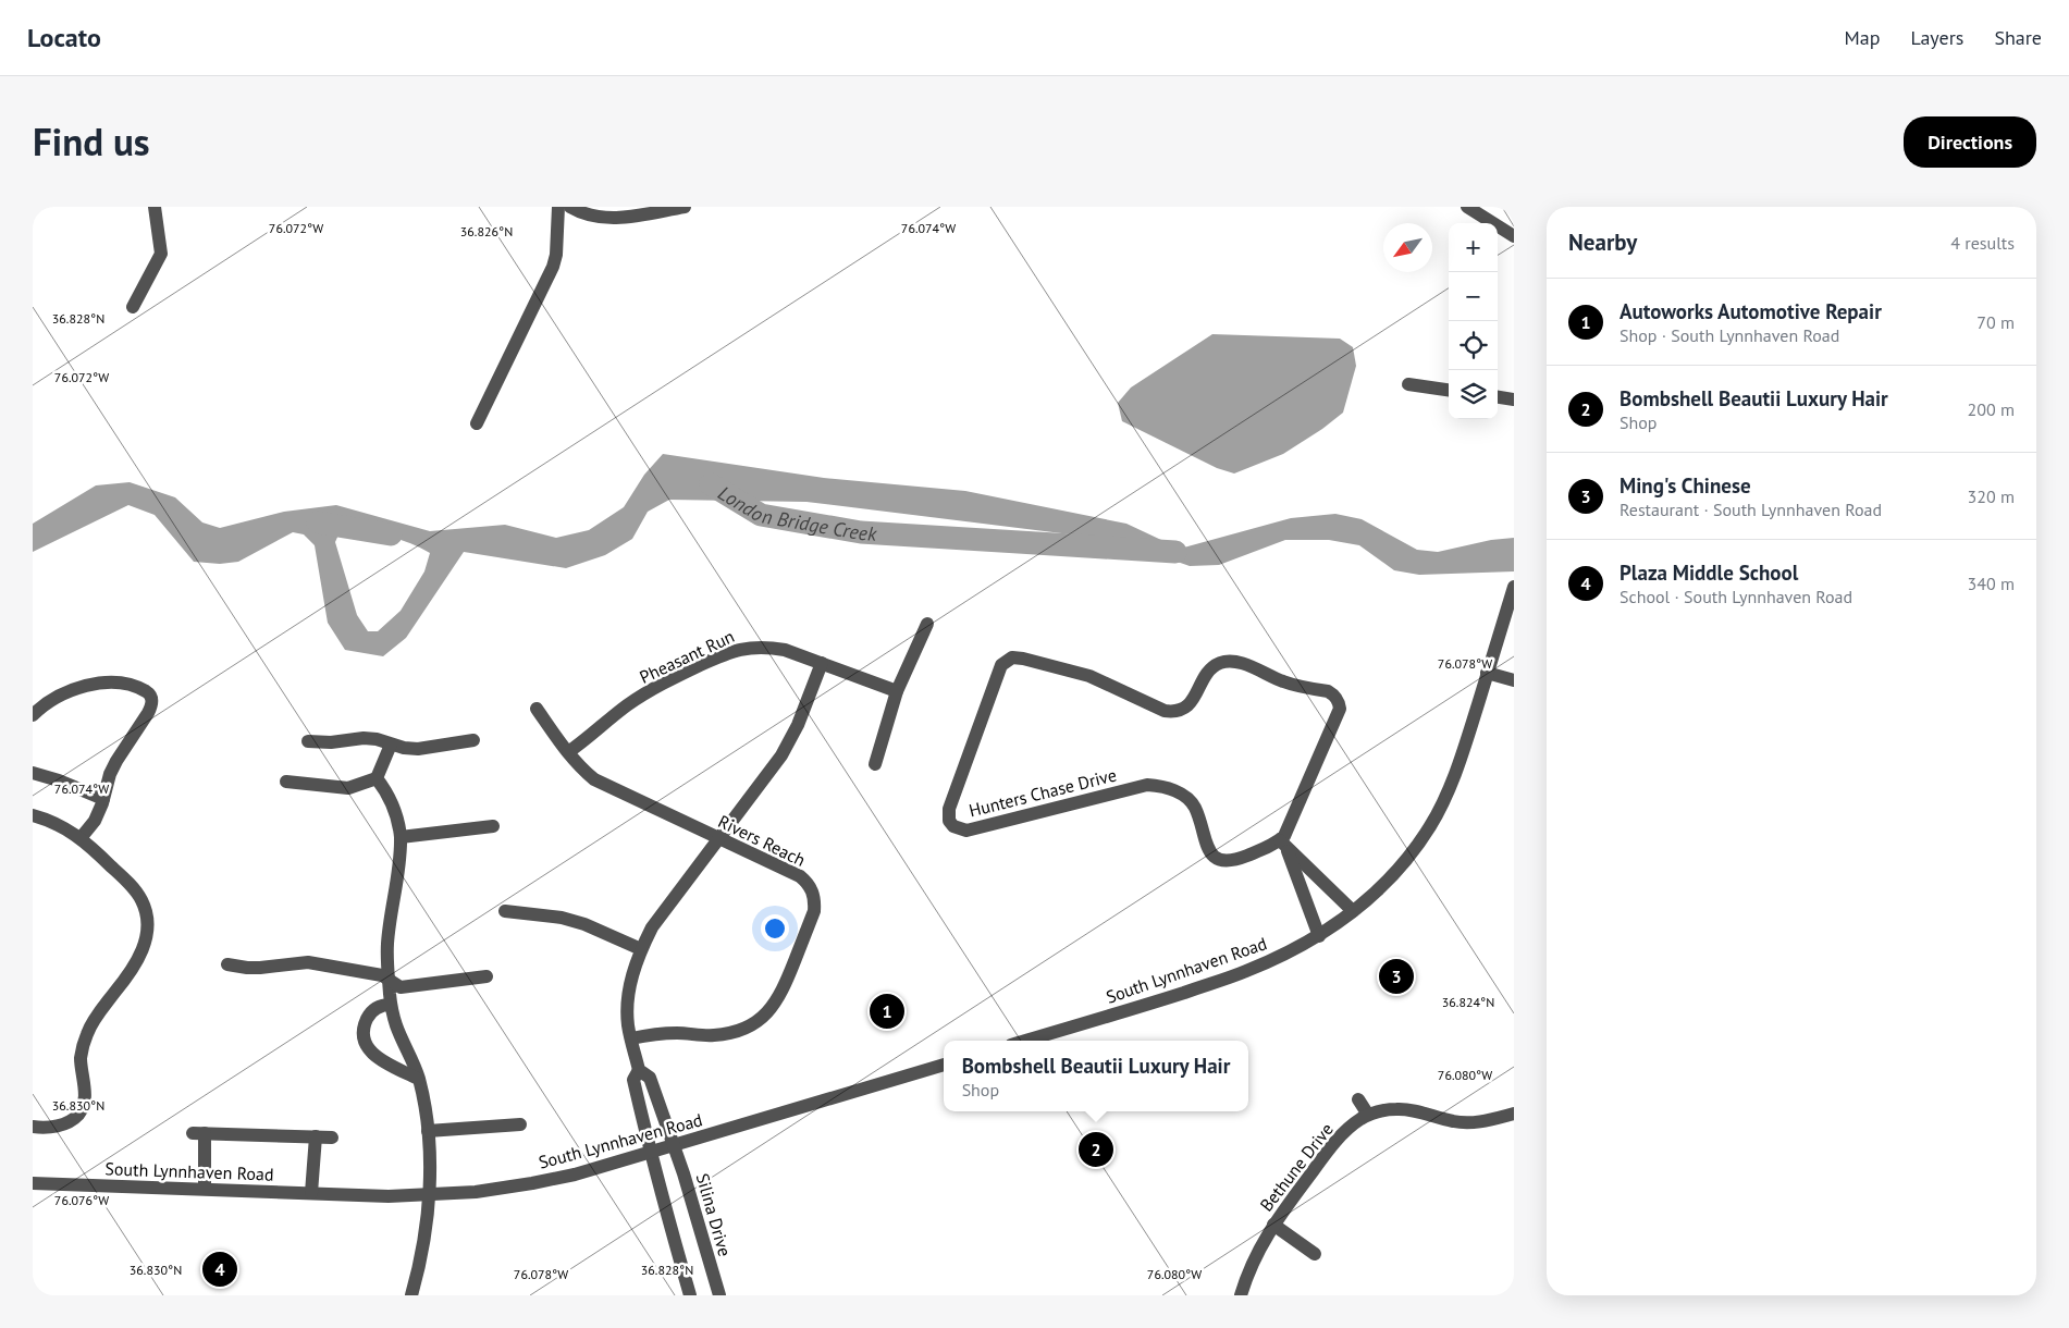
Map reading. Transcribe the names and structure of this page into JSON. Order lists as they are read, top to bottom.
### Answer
{
  "streets": {
    "street": [
      "Pheasant Run",
      "Hunters Chase Drive",
      "Rivers Reach",
      "South Lynnhaven Road",
      "Bethune Drive",
      "Silina Drive"
    ]
  },
  "crossings": [
    ["Pheasant Run", "Rivers Reach"],
    ["South Lynnhaven Road", "Silina Drive"]
  ],
  "water": ["London Bridge Creek"],
  "north": "bottom left",
  "page": {
    "header": "Locato",
    "nav": ["Map", "Layers", "Share"],
    "title": "Find us",
    "buttons": "Directions",
    "heading": ["Nearby", "4 results"],
    "map_buttons": ["+", "−"],
    "list": [
      {
        "mark": "1",
        "name": "Autoworks Automotive Repair",
        "note": "Shop · South Lynnhaven Road",
        "value": "70 m"
      },
      {
        "mark": "2",
        "name": "Bombshell Beautii Luxury Hair",
        "note": "Shop",
        "value": "200 m"
      },
      {
        "mark": "3",
        "name": "Ming's Chinese",
        "note": "Restaurant · South Lynnhaven Road",
        "value": "320 m"
      },
      {
        "mark": "4",
        "name": "Plaza Middle School",
        "note": "School · South Lynnhaven Road",
        "value": "340 m"
      }
    ],
    "pins": [
      "3",
      "1",
      "2",
      "4"
    ],
    "popup": ["Bombshell Beautii Luxury Hair", "Shop"]
  },
  "coordinates": [
    "76.072°W",
    "76.074°W",
    "36.826°N",
    "36.828°N",
    "76.078°W",
    "36.824°N",
    "76.080°W",
    "36.830°N",
    "76.076°W"
  ]
}
